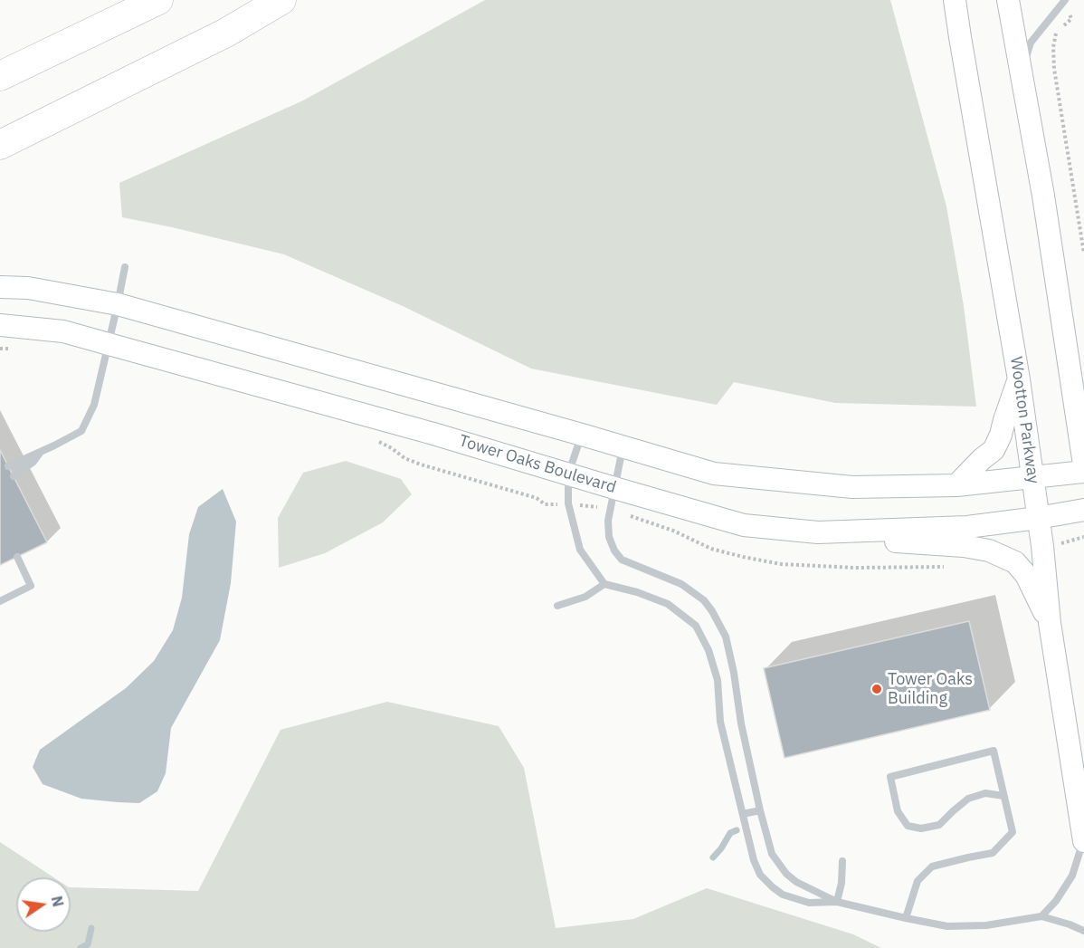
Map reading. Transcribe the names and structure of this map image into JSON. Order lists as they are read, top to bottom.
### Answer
{
  "streets": {
    "street": ["Wootton Parkway", "Tower Oaks Boulevard"]
  },
  "crossings": [
    ["Wootton Parkway", "Tower Oaks Boulevard"]
  ],
  "places": ["Tower Oaks Building"],
  "north": "right"
}
